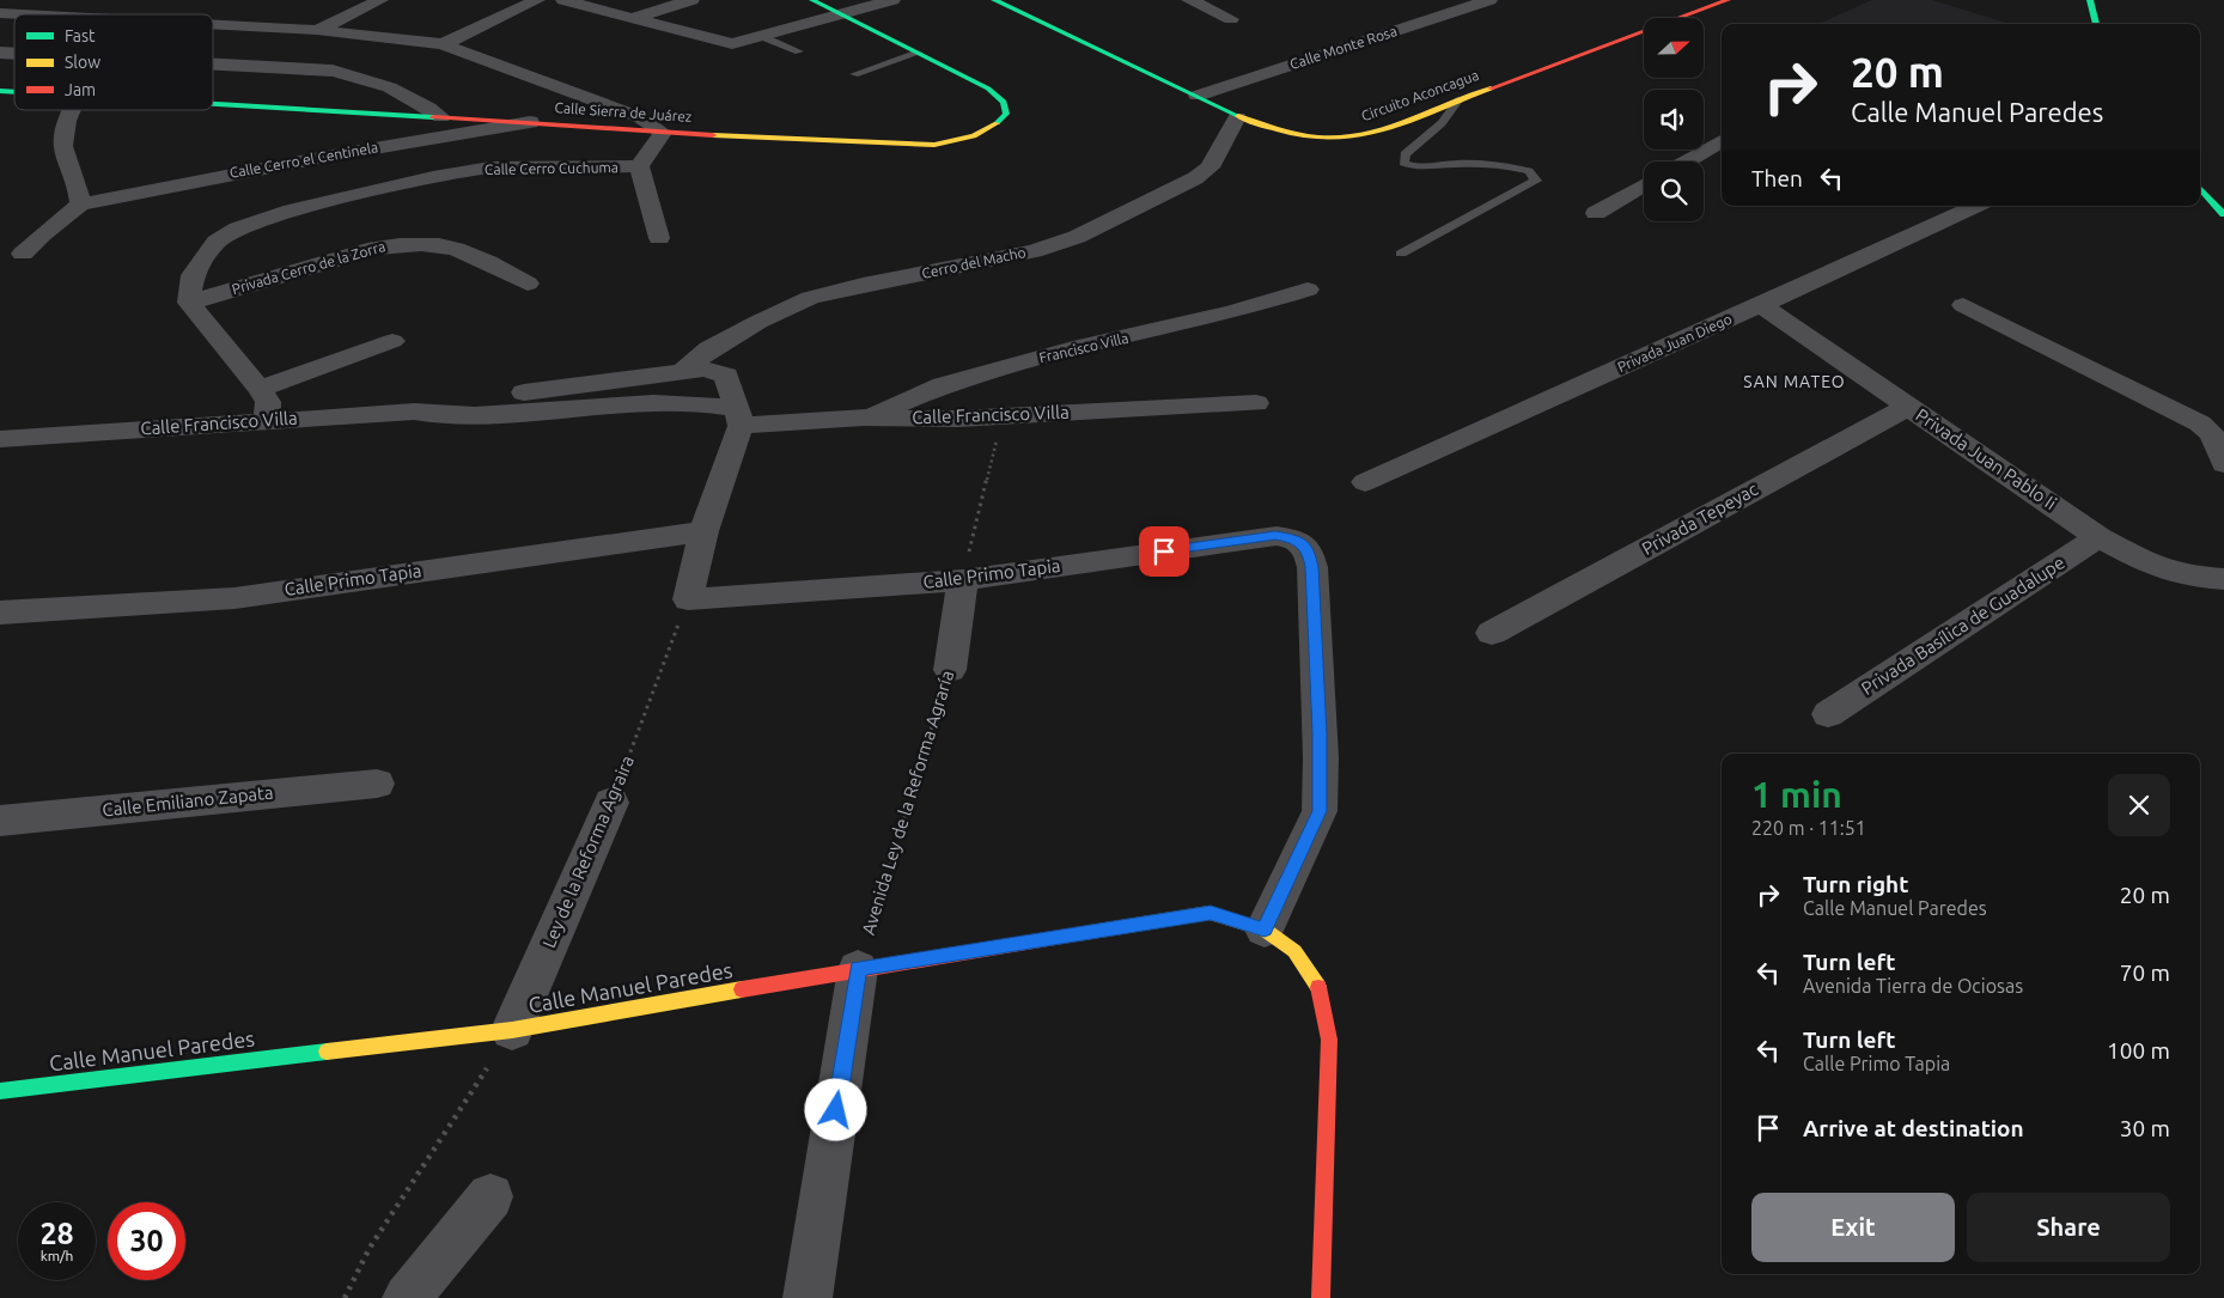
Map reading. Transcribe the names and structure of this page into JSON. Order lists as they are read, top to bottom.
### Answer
{
  "streets": {
    "street": [
      "Calle Monte Rosa",
      "Circuito Aconcagua",
      "Calle Sierra de Juárez",
      "Calle Cerro el Centinela",
      "Calle Cerro Cuchuma",
      "Cerro del Macho",
      "Privada Cerro de la Zorra",
      "Privada Juan Diego",
      "Francisco Villa",
      "Calle Francisco Villa",
      "Privada Juan Pablo Ii",
      "Privada Tepeyac",
      "Calle Primo Tapia",
      "Privada Basílica de Guadalupe",
      "Calle Emiliano Zapata",
      "Avenida Ley de la Reforma Agraría",
      "Ley de la Reforma Agraira",
      "Calle Manuel Paredes"
    ]
  },
  "crossings": [
    ["Calle Monte Rosa", "Circuito Aconcagua"],
    ["Circuito Aconcagua", "Cerro del Macho"],
    ["Calle Sierra de Juárez", "Calle Cerro el Centinela"],
    ["Calle Sierra de Juárez", "Calle Cerro Cuchuma"],
    ["Calle Cerro Cuchuma", "Privada Cerro de la Zorra"],
    ["Cerro del Macho", "Calle Francisco Villa"],
    ["Privada Juan Diego", "Privada Juan Pablo Ii"],
    ["Francisco Villa", "Calle Francisco Villa"],
    ["Privada Juan Pablo Ii", "Privada Tepeyac"],
    ["Privada Juan Pablo Ii", "Privada Basílica de Guadalupe"],
    ["Calle Primo Tapia", "Avenida Ley de la Reforma Agraría"],
    ["Calle Primo Tapia", "Ley de la Reforma Agraira"],
    ["Calle Primo Tapia", "Calle Manuel Paredes"],
    ["Avenida Ley de la Reforma Agraría", "Calle Manuel Paredes"],
    ["Ley de la Reforma Agraira", "Calle Manuel Paredes"]
  ],
  "districts": ["SAN MATEO"],
  "legend": ["Fast", "Slow", "Jam"],
  "north": "right",
  "page": {
    "turn": ["20 m", "Calle Manuel Paredes"],
    "then": "Then",
    "heading": ["1 min", "220 m · 11:51"],
    "list": [
      {
        "name": "Turn right",
        "note": "Calle Manuel Paredes",
        "value": "20 m"
      },
      {
        "name": "Turn left",
        "note": "Avenida Tierra de Ociosas",
        "value": "70 m"
      },
      {
        "name": "Turn left",
        "note": "Calle Primo Tapia",
        "value": "100 m"
      },
      {
        "name": "Arrive at destination",
        "value": "30 m"
      }
    ],
    "buttons": ["Exit", "Share"],
    "speed": "28 km/h",
    "limit": "30"
  }
}
